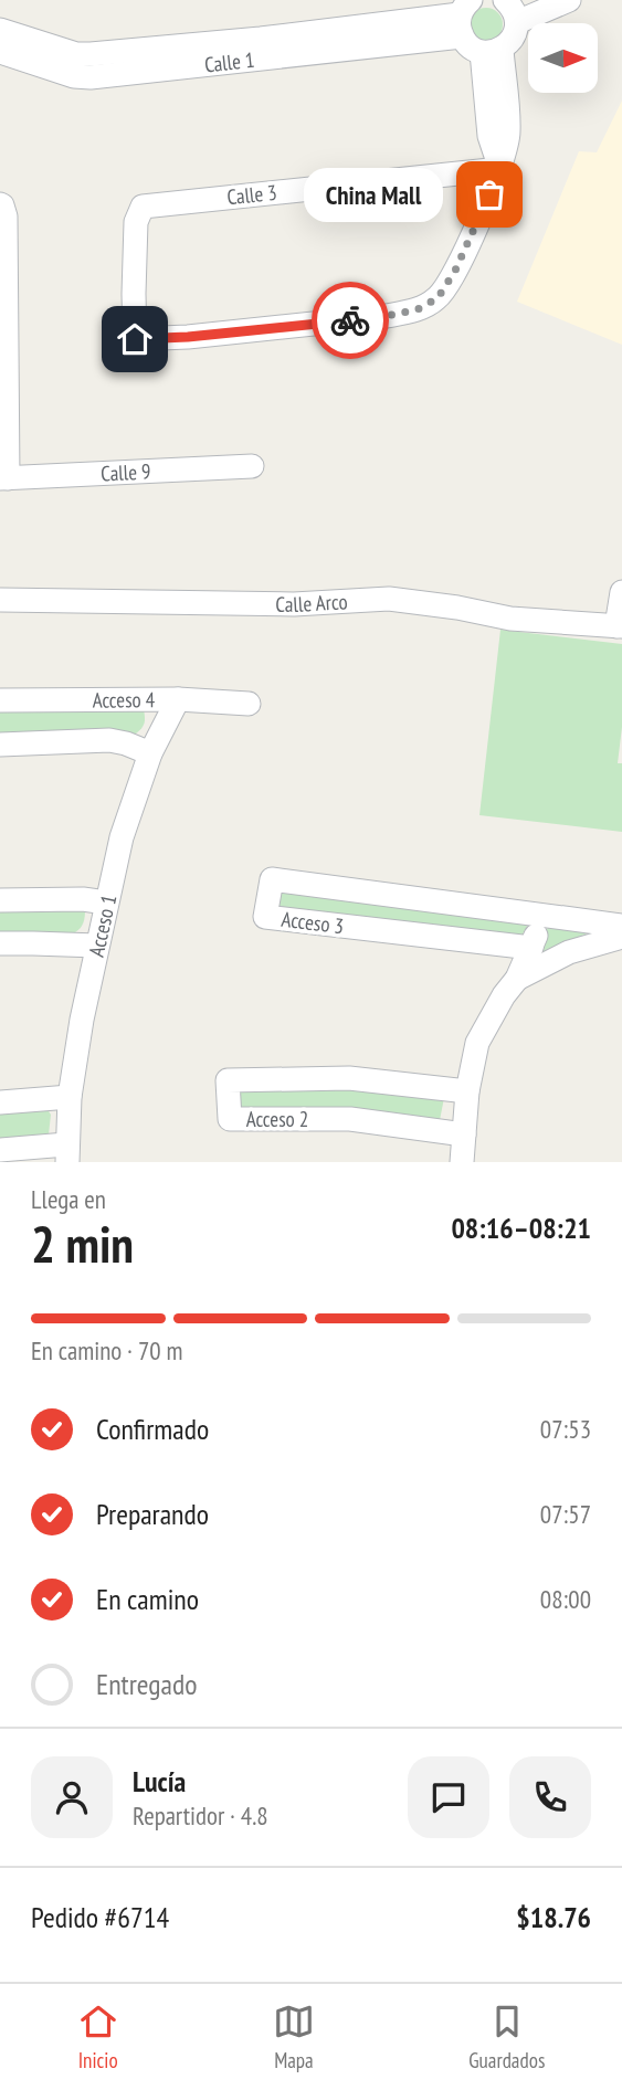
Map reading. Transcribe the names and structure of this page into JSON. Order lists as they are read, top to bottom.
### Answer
{
  "streets": {
    "street": [
      "Calle 1",
      "Calle 3",
      "Calle 9",
      "Calle Arco",
      "Acceso 4",
      "Acceso 3",
      "Acceso 1",
      "Acceso 2"
    ]
  },
  "crossings": [
    ["Acceso 4", "Acceso 1"]
  ],
  "places": ["China Mall"],
  "north": "right",
  "page": {
    "bubble": "China Mall",
    "heading": ["2 min", "Llega en", "08:16–08:21"],
    "panel": [
      "Lucía",
      "Repartidor · 4.8",
      "Pedido #6714",
      "$18.76"
    ],
    "bar": "En camino · 70 m",
    "list": [
      ["Confirmado", "07:53"],
      ["Preparando", "07:57"],
      ["En camino", "08:00"],
      "Entregado"
    ],
    "tabs": ["Inicio", "Mapa", "Guardados"]
  }
}
